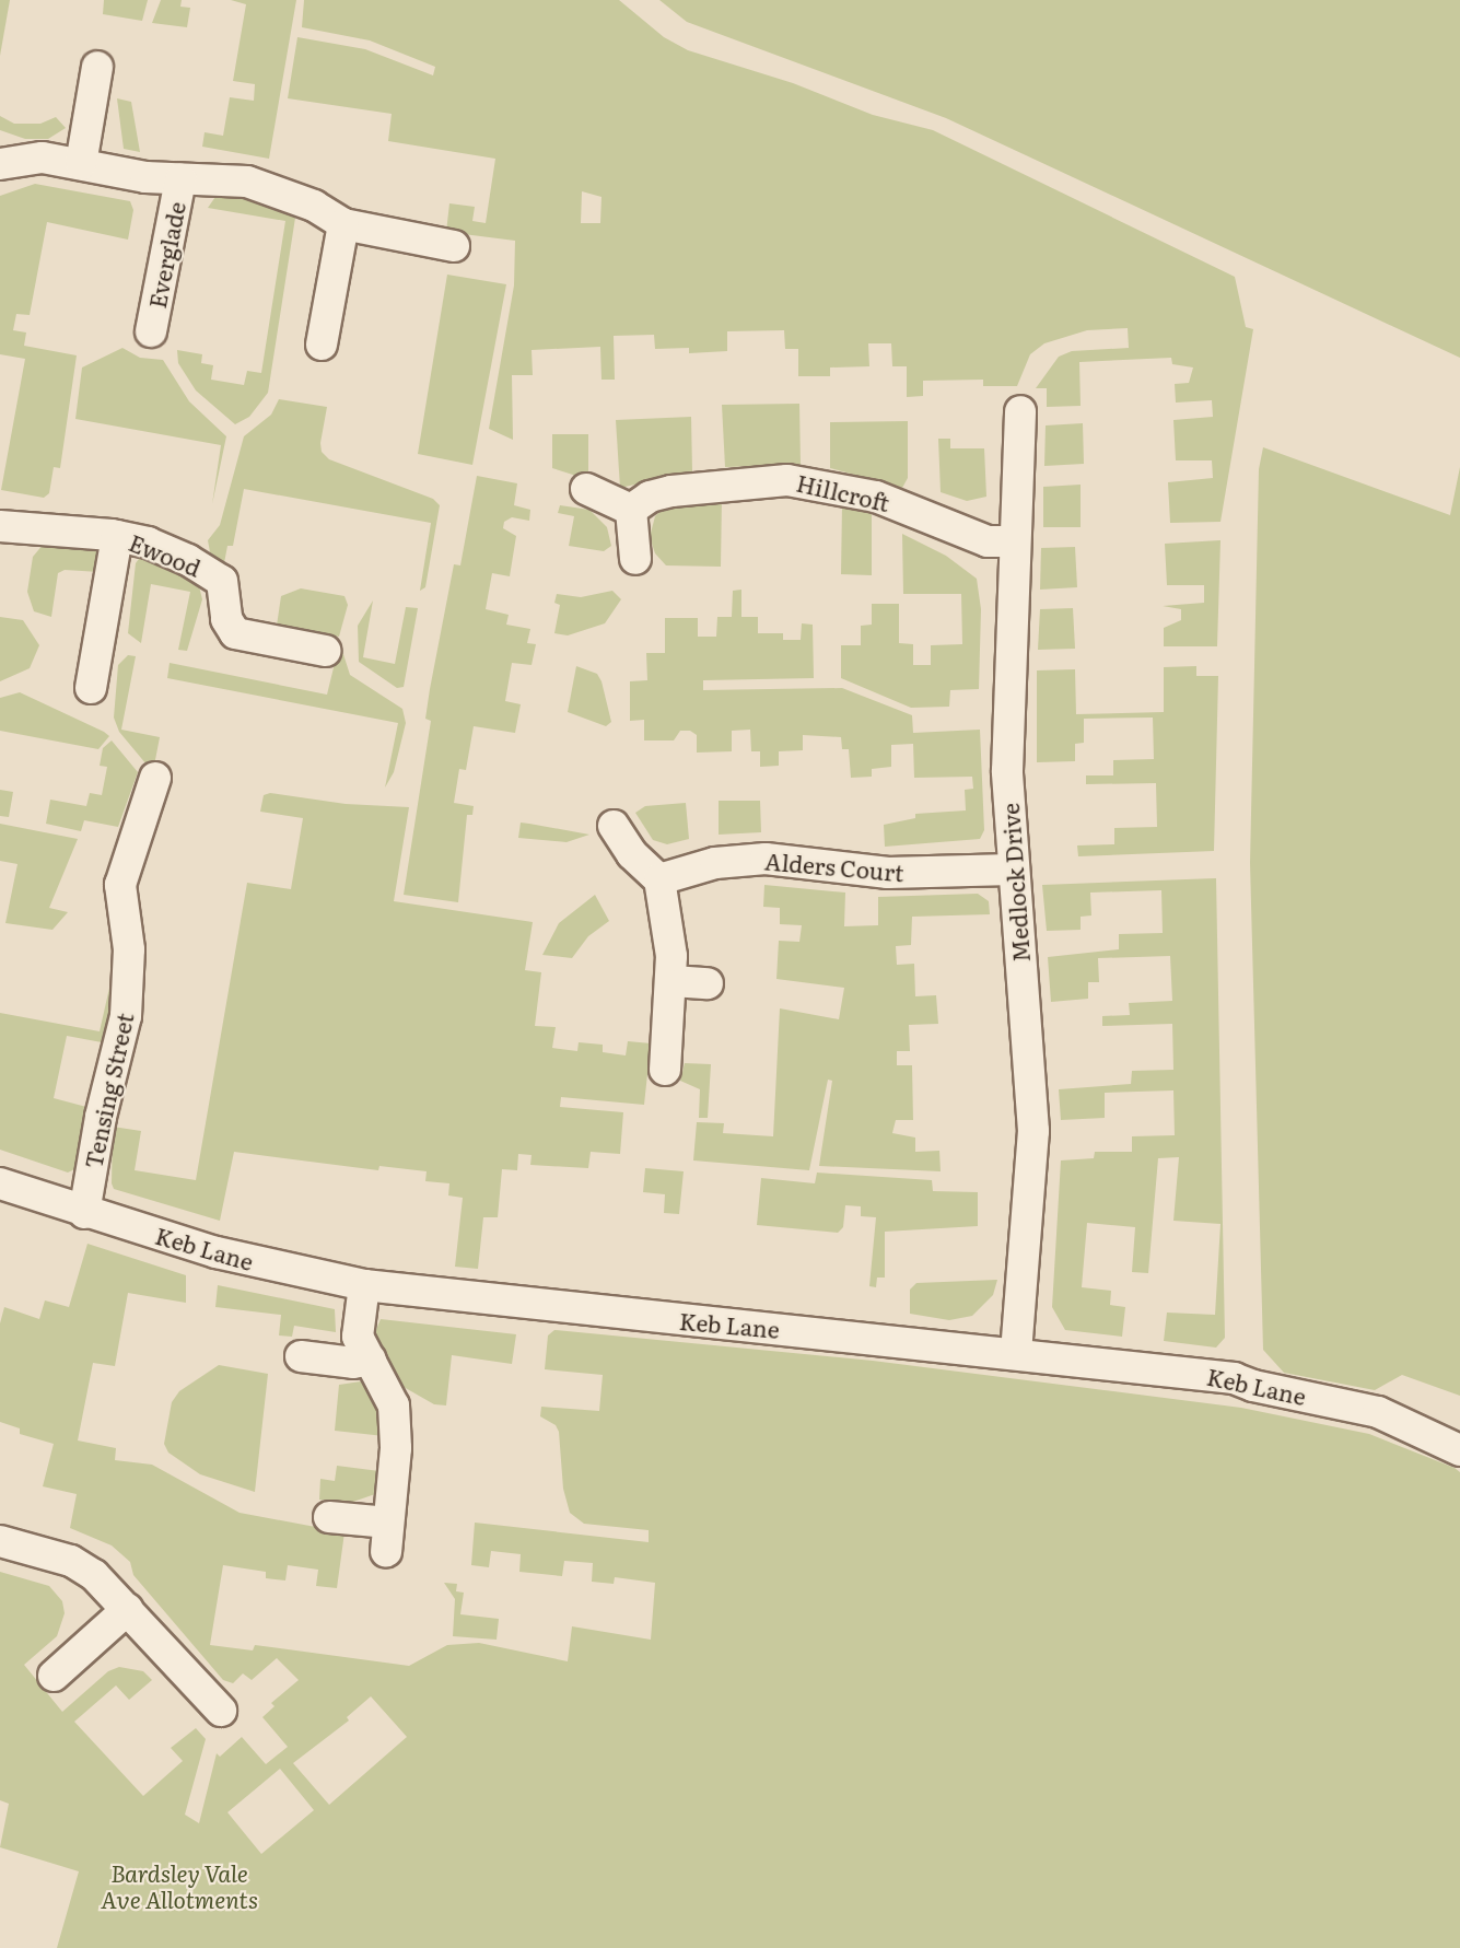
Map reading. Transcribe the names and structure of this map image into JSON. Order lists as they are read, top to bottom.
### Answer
{
  "streets": {
    "street": [
      "Everglade",
      "Hillcroft",
      "Ewood",
      "Alders Court",
      "Medlock Drive",
      "Tensing Street",
      "Keb Lane"
    ]
  },
  "crossings": [
    ["Hillcroft", "Medlock Drive"],
    ["Alders Court", "Medlock Drive"],
    ["Medlock Drive", "Keb Lane"],
    ["Tensing Street", "Keb Lane"]
  ],
  "parks": ["Bardsley Vale Ave Allotments"]
}
